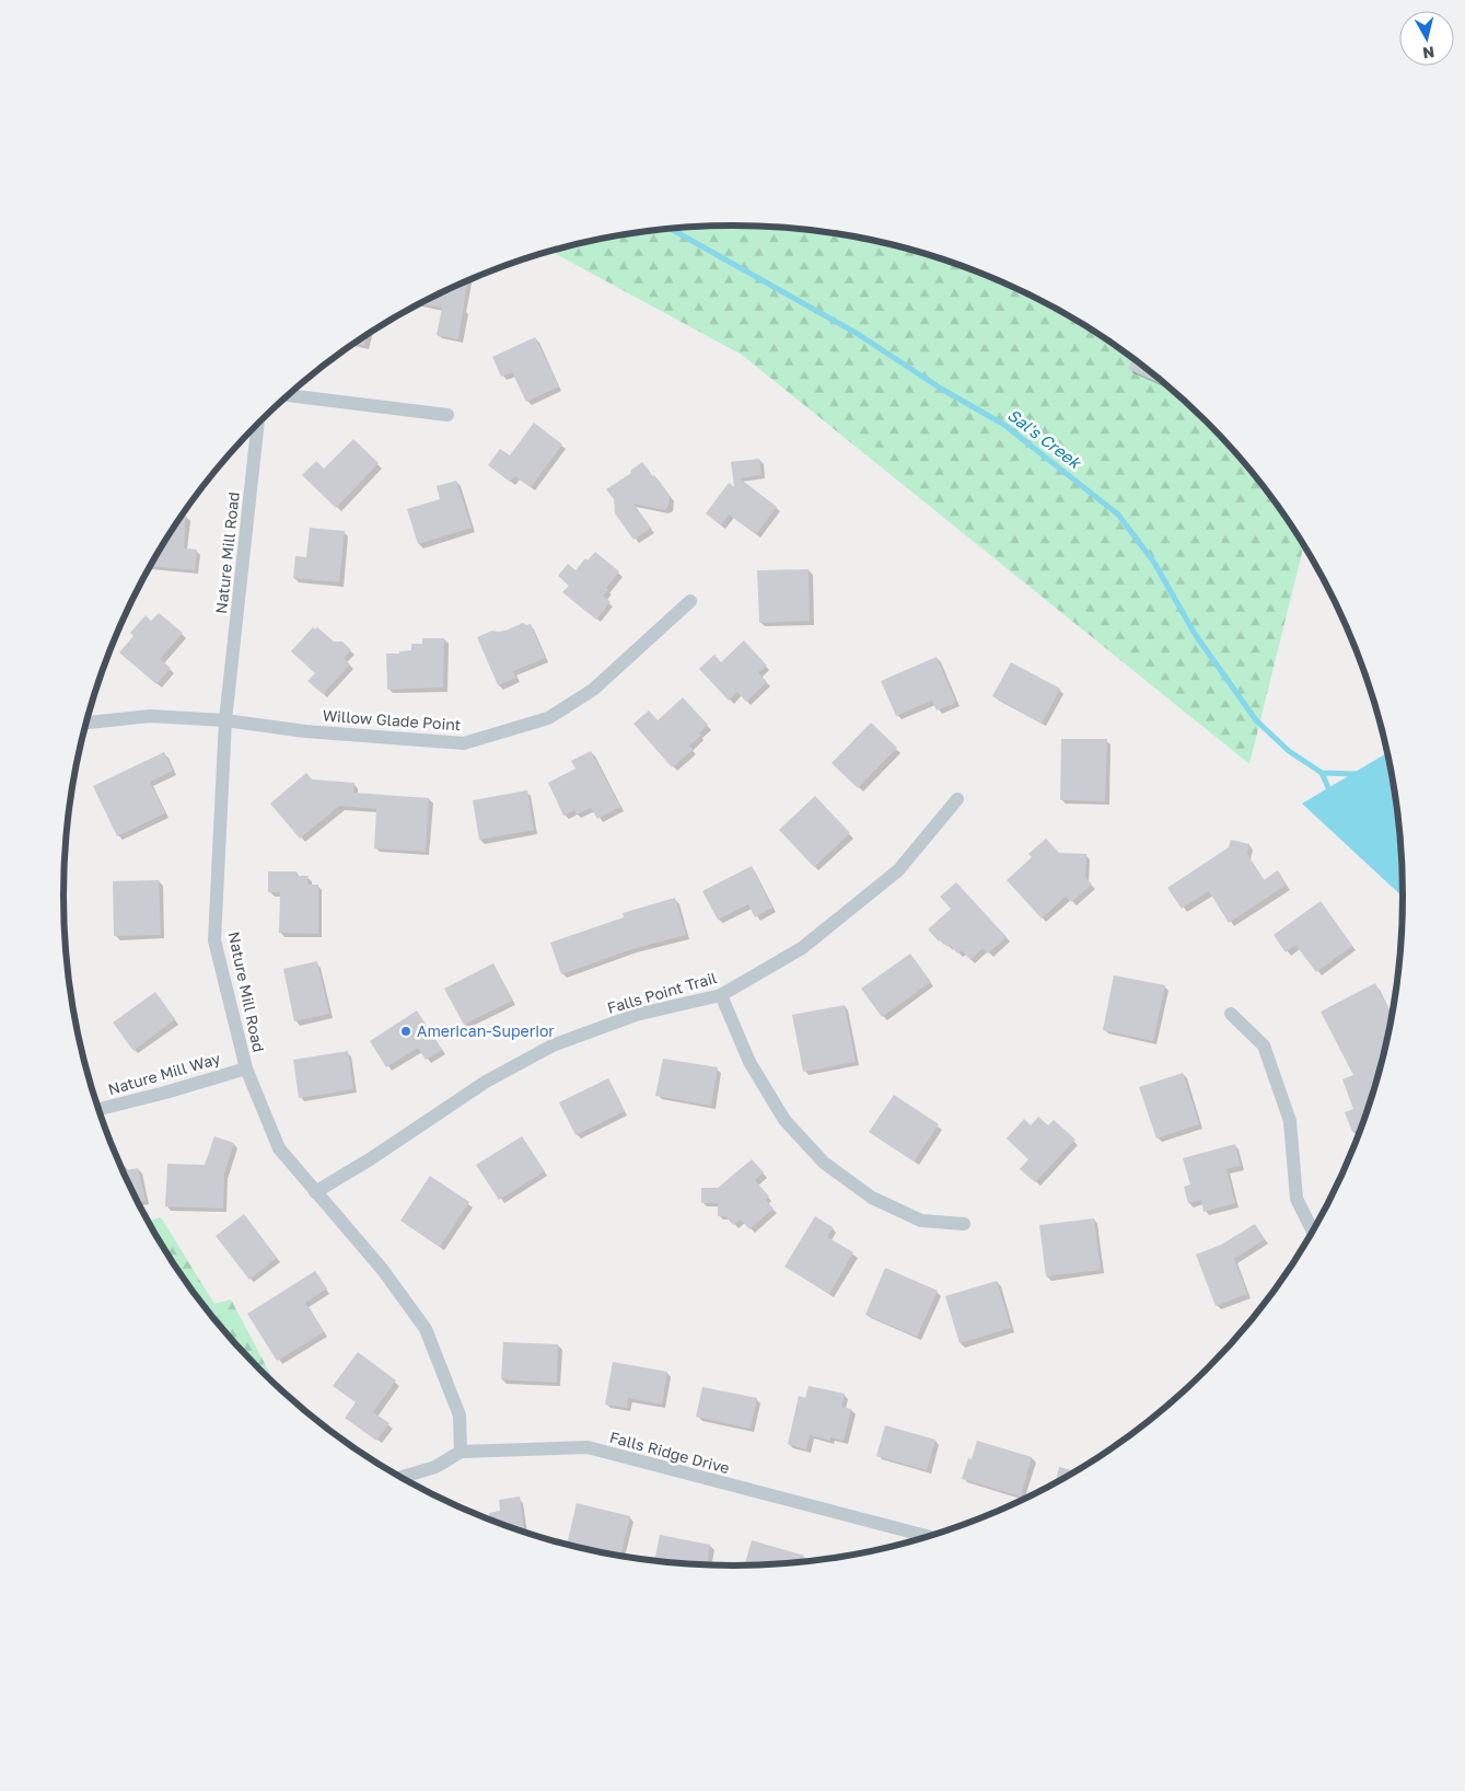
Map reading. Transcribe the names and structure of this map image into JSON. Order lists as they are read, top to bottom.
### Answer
{
  "streets": {
    "street": [
      "Nature Mill Road",
      "Willow Glade Point",
      "Falls Point Trail",
      "Nature Mill Way",
      "Falls Ridge Drive"
    ]
  },
  "crossings": [
    ["Nature Mill Road", "Willow Glade Point"],
    ["Nature Mill Road", "Falls Point Trail"],
    ["Nature Mill Road", "Nature Mill Way"],
    ["Nature Mill Road", "Falls Ridge Drive"]
  ],
  "water": ["Sal's Creek"],
  "places": ["American-Superior"],
  "north": "bottom"
}
